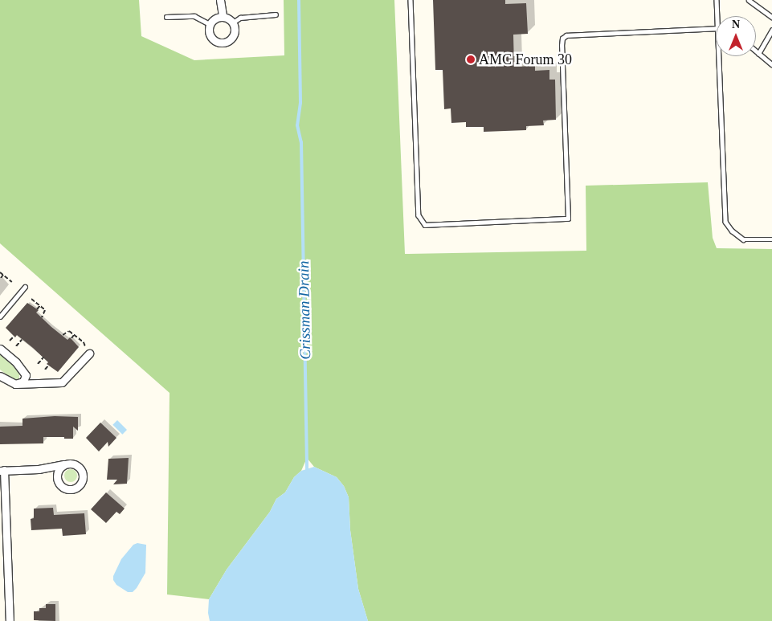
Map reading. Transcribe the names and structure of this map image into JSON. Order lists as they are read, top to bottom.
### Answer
{
  "water": ["Crissman Drain"],
  "places": ["AMC Forum 30"],
  "north": "top"
}
